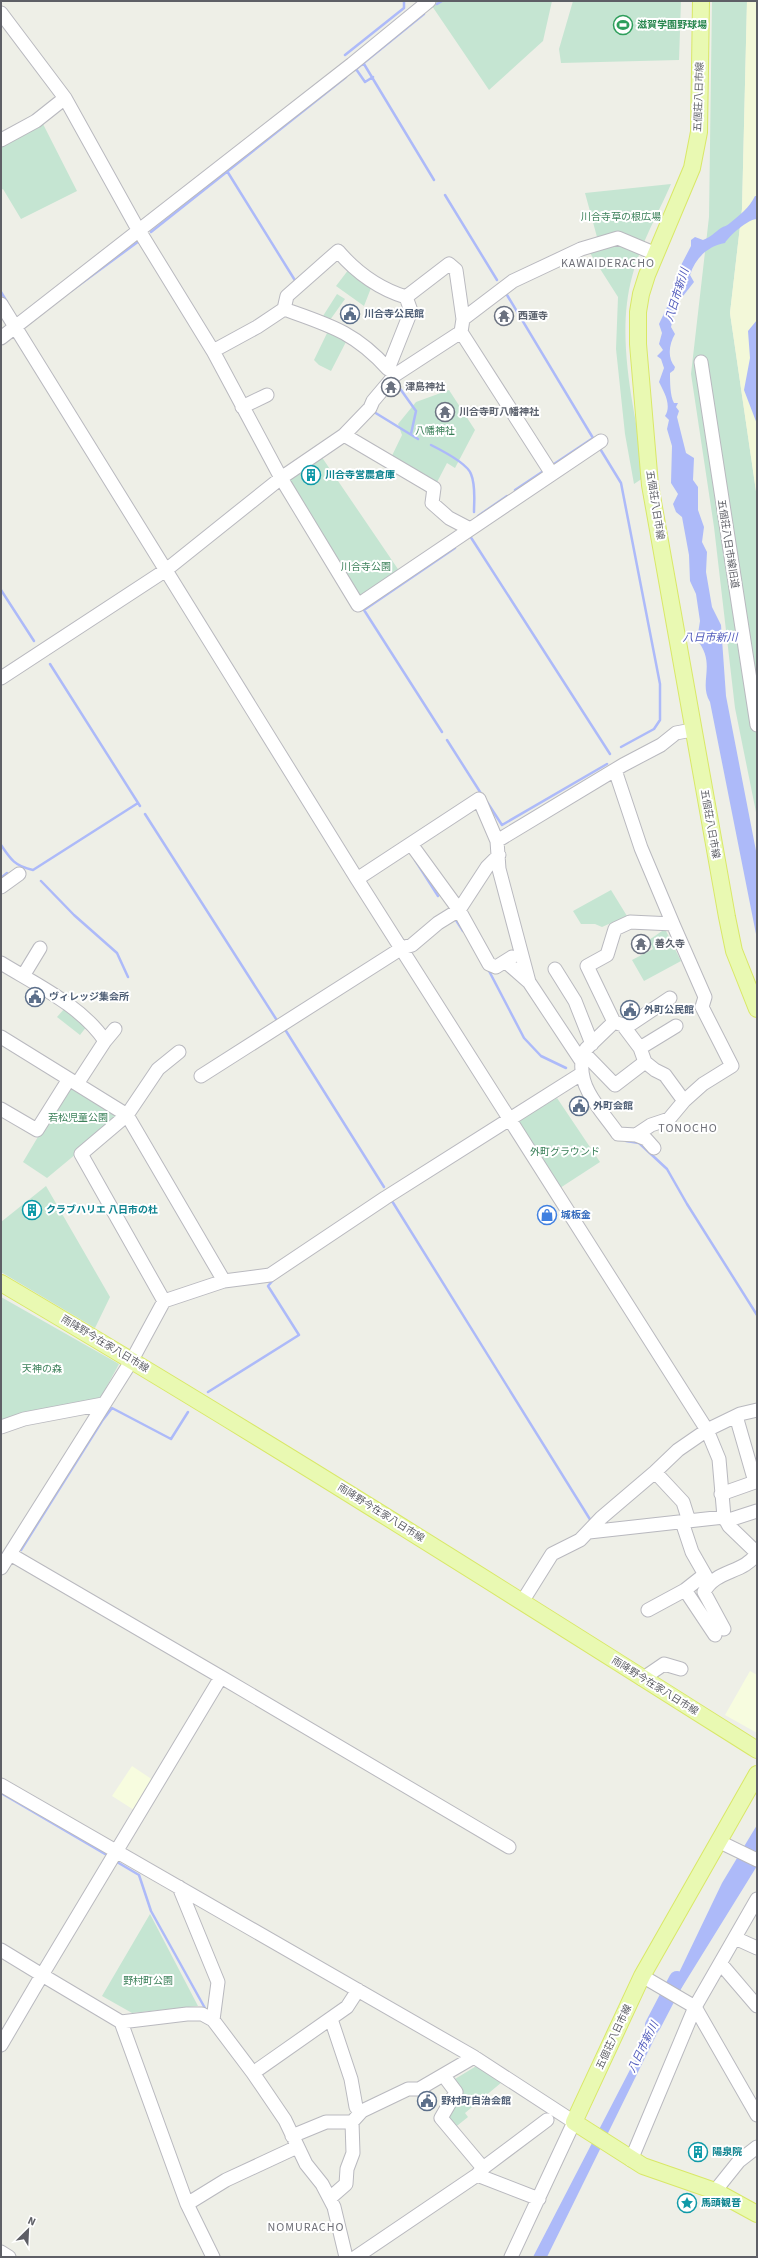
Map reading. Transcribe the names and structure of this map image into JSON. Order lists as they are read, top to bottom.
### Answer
{
  "streets": {
    "main road": ["五個荘八日市線", "雨降野今在家八日市線"],
    "street": ["五個荘八日市線旧道"]
  },
  "districts": ["KAWAIDERACHO", "TONOCHO", "NOMURACHO"],
  "water": ["八日市新川"],
  "parks": [
    "川合寺草の根広場",
    "八幡神社",
    "川合寺公園",
    "若松児童公園",
    "外町グラウンド",
    "天神の森",
    "野村町公園"
  ],
  "places": {
    "sports": ["滋賀学園野球場"],
    "public building": [
      "川合寺公民館",
      "ヴィレッジ集会所",
      "外町公民館",
      "外町会館",
      "野村町自治会館"
    ],
    "temple": [
      "西蓮寺",
      "津島神社",
      "川合寺町八幡神社",
      "善久寺"
    ],
    "building": ["川合寺営農倉庫", "クラブハリエ 八日市の杜", "陽泉院"],
    "shop": ["城板金"],
    "place": ["馬頭観音"]
  },
  "north": "top right"
}
